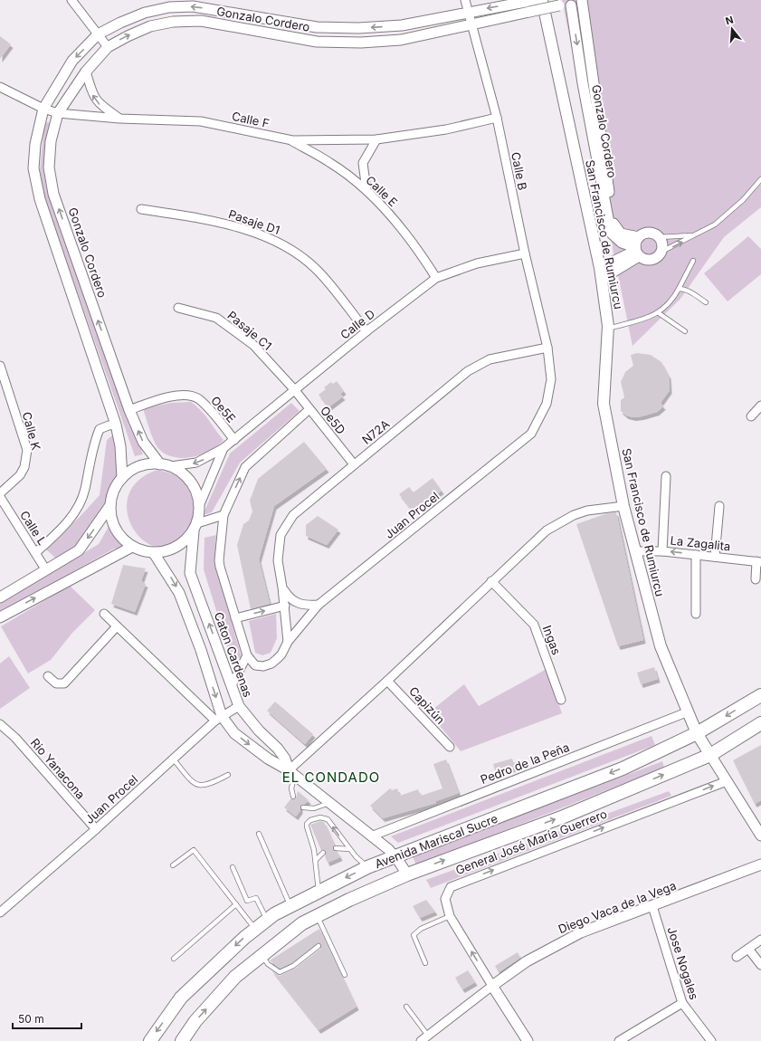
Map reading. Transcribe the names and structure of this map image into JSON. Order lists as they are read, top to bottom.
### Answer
{
  "streets": {
    "main road": ["San Francisco de Rumiurcu", "Avenida Mariscal Sucre"],
    "street": [
      "Gonzalo Cordero",
      "Calle F",
      "Calle B",
      "Calle E",
      "Pasaje D1",
      "Calle D",
      "Pasaje C1",
      "Oe5E",
      "Oe5D",
      "Calle K",
      "N72A",
      "Juan Procel",
      "Calle L",
      "La Zagalita",
      "Ingas",
      "Caton Cardenas",
      "Capizún",
      "Pedro de la Peña",
      "Rio Yanacona",
      "General José María Guerrero",
      "Diego Vaca de la Vega",
      "Jose Nogales"
    ]
  },
  "crossings": [
    ["Gonzalo Cordero", "Calle F"],
    ["Gonzalo Cordero", "Calle B"],
    ["Gonzalo Cordero", "Calle D"],
    ["Gonzalo Cordero", "Oe5E"],
    ["Gonzalo Cordero", "Caton Cardenas"],
    ["Calle F", "Calle B"],
    ["Calle F", "Calle E"],
    ["Calle B", "Calle D"],
    ["Calle B", "N72A"],
    ["Calle B", "Juan Procel"],
    ["Calle E", "Calle D"],
    ["Pasaje D1", "Calle D"],
    ["San Francisco de Rumiurcu", "La Zagalita"],
    ["San Francisco de Rumiurcu", "Pedro de la Peña"],
    ["San Francisco de Rumiurcu", "Avenida Mariscal Sucre"],
    ["San Francisco de Rumiurcu", "General José María Guerrero"],
    ["Calle D", "Pasaje C1"],
    ["Calle D", "Oe5E"],
    ["Calle D", "Oe5D"],
    ["Calle D", "Caton Cardenas"],
    ["Pasaje C1", "Oe5D"],
    ["Oe5D", "N72A"],
    ["N72A", "Juan Procel"],
    ["Juan Procel", "Caton Cardenas"],
    ["Juan Procel", "Rio Yanacona"],
    ["Caton Cardenas", "Pedro de la Peña"],
    ["Caton Cardenas", "Avenida Mariscal Sucre"],
    ["General José María Guerrero", "Diego Vaca de la Vega"],
    ["Diego Vaca de la Vega", "Jose Nogales"]
  ],
  "districts": ["EL CONDADO"],
  "scale_bar": "50 m",
  "north": "top"
}
